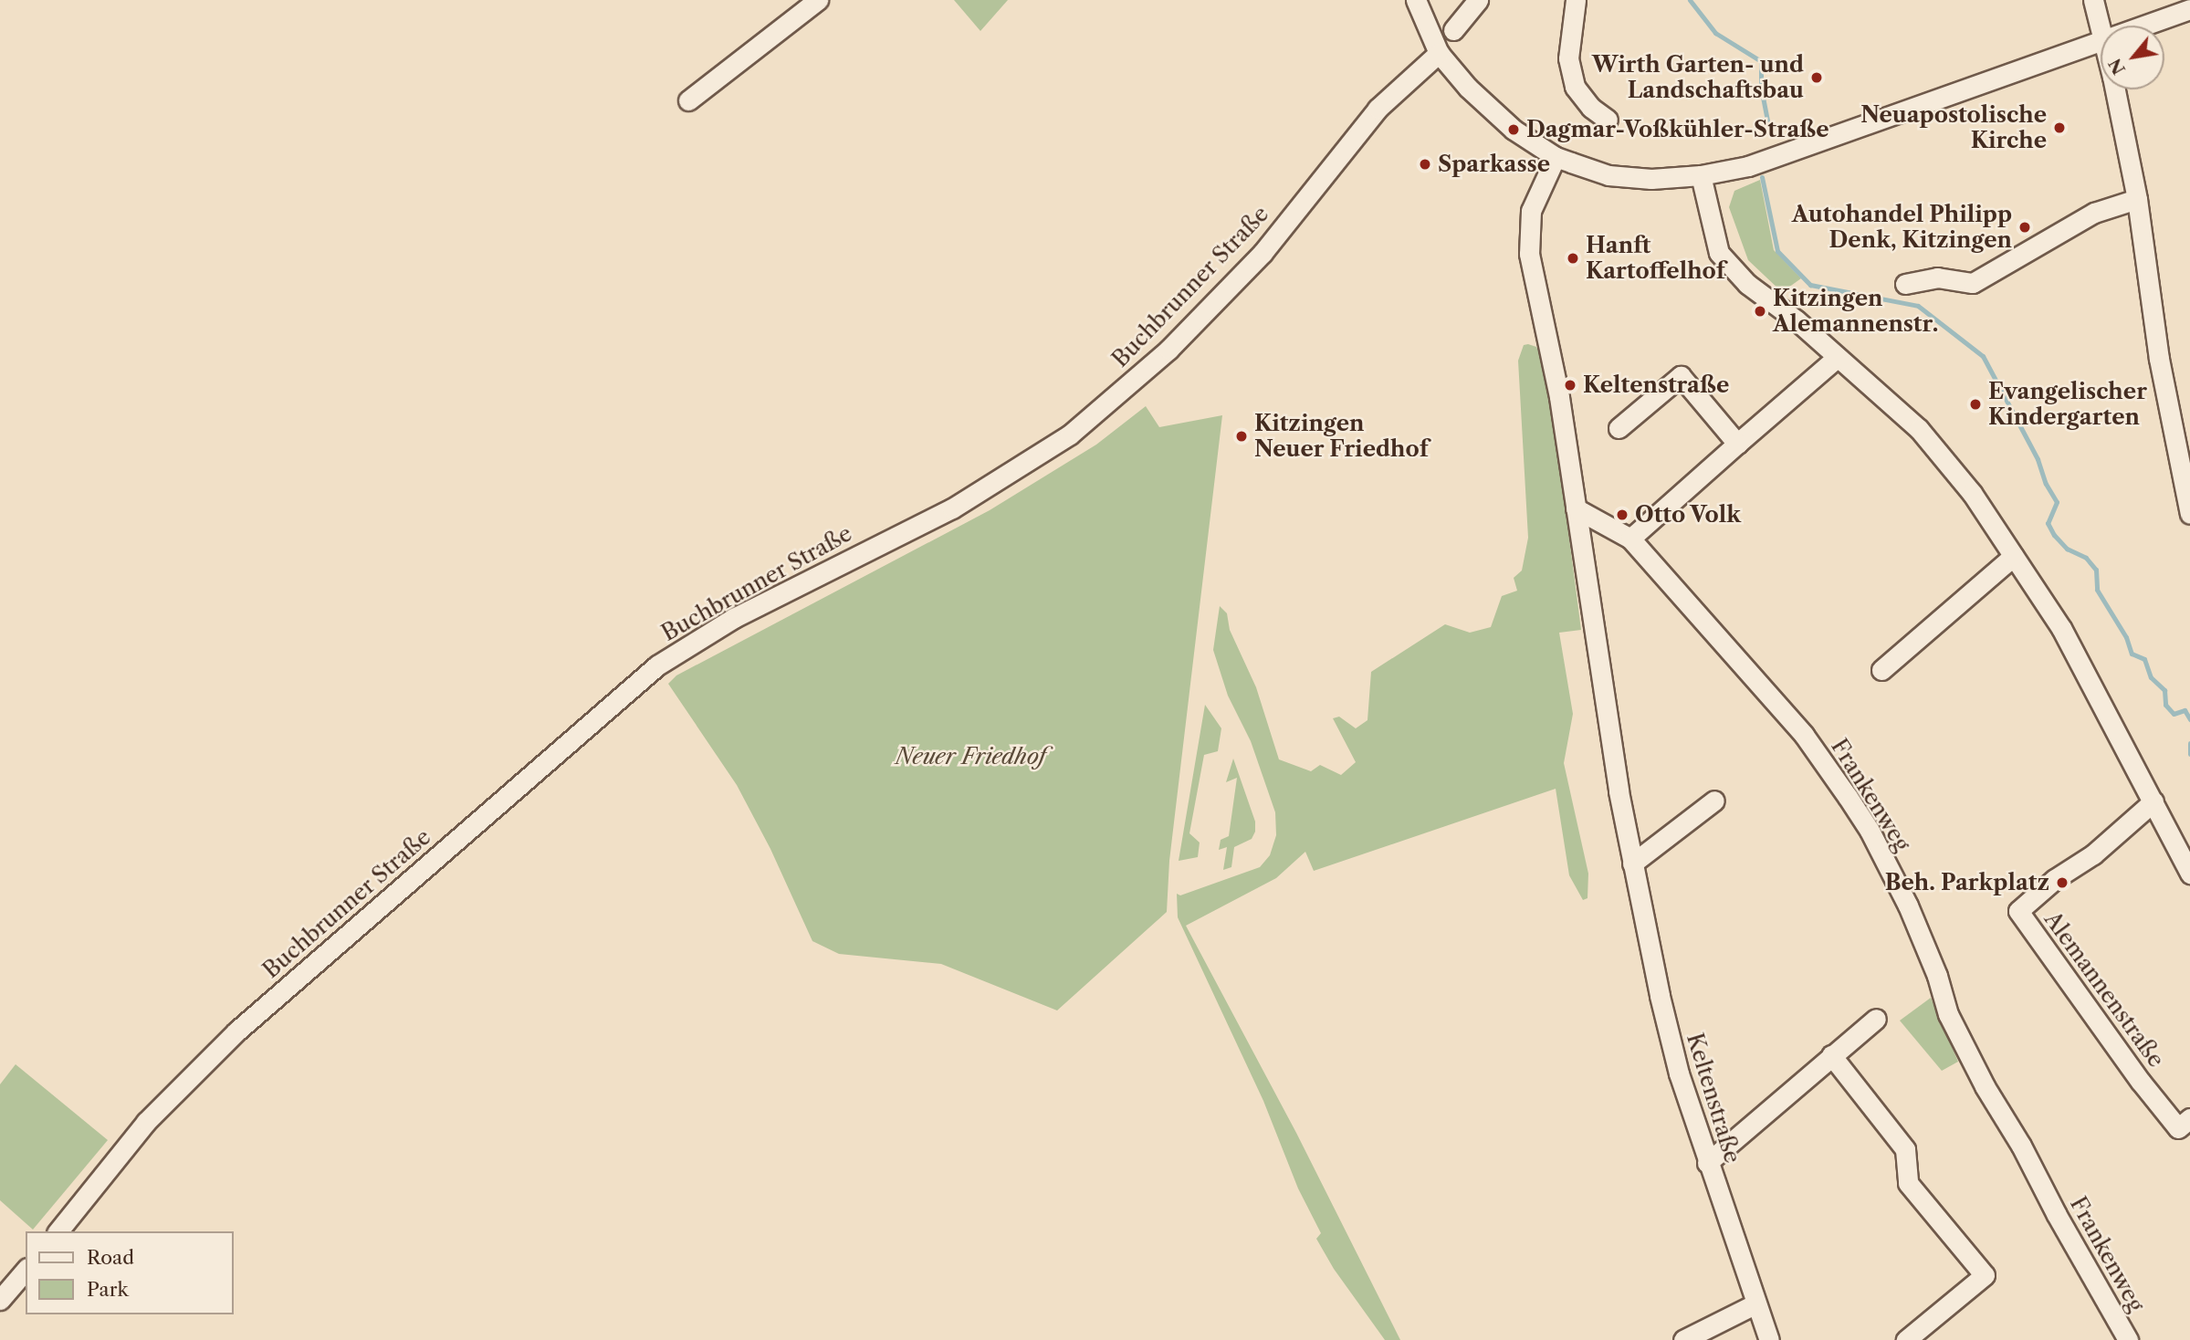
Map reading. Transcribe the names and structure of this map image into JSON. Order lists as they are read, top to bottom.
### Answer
{
  "streets": {
    "street": [
      "Buchbrunner Straße",
      "Frankenweg",
      "Alemannenstraße",
      "Keltenstraße"
    ]
  },
  "crossings": [
    ["Frankenweg", "Keltenstraße"]
  ],
  "parks": ["Neuer Friedhof"],
  "places": [
    "Wirth Garten- und Landschaftsbau",
    "Neuapostolische Kirche",
    "Dagmar-Voßkühler-Straße",
    "Sparkasse",
    "Autohandel Philipp Denk, Kitzingen",
    "Hanft Kartoffelhof",
    "Kitzingen Alemannenstr.",
    "Keltenstraße",
    "Evangelischer Kindergarten",
    "Kitzingen Neuer Friedhof",
    "Otto Volk",
    "Beh. Parkplatz"
  ],
  "legend": ["Road", "Park"],
  "north": "bottom left"
}
